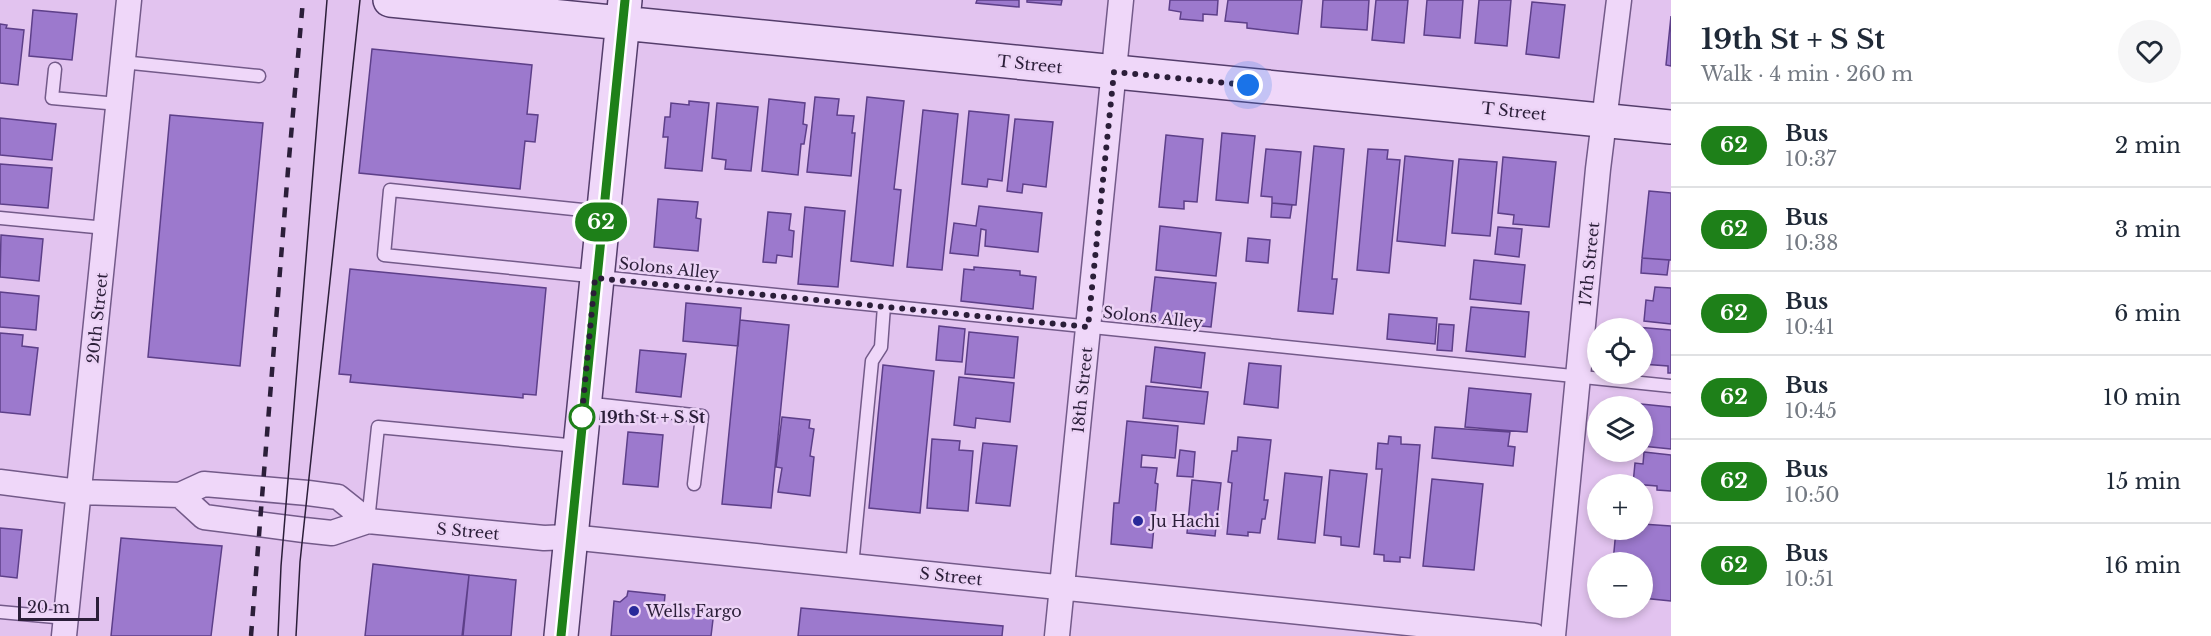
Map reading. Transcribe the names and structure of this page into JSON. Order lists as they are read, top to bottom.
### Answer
{
  "streets": {
    "street": [
      "T Street",
      "17th Street",
      "20th Street",
      "18th Street",
      "S Street"
    ],
    "lane": ["Solons Alley"]
  },
  "crossings": [
    ["T Street", "17th Street"],
    ["T Street", "18th Street"],
    ["17th Street", "Solons Alley"],
    ["Solons Alley", "18th Street"],
    ["18th Street", "S Street"]
  ],
  "places": ["19th St + S St", "Ju Hachi", "Wells Fargo"],
  "lines": ["bus line 62"],
  "scale_bar": "20 m",
  "page": {
    "on_map": "62",
    "heading": ["19th St + S St", "Walk · 4 min · 260 m"],
    "list": [
      {
        "mark": "62",
        "name": "Bus",
        "note": "10:37",
        "value": "2 min"
      },
      {
        "mark": "62",
        "name": "Bus",
        "note": "10:38",
        "value": "3 min"
      },
      {
        "mark": "62",
        "name": "Bus",
        "note": "10:41",
        "value": "6 min"
      },
      {
        "mark": "62",
        "name": "Bus",
        "note": "10:45",
        "value": "10 min"
      },
      {
        "mark": "62",
        "name": "Bus",
        "note": "10:50",
        "value": "15 min"
      },
      {
        "mark": "62",
        "name": "Bus",
        "note": "10:51",
        "value": "16 min"
      }
    ],
    "map_buttons": ["+", "−"],
    "scale": "20 m"
  }
}
